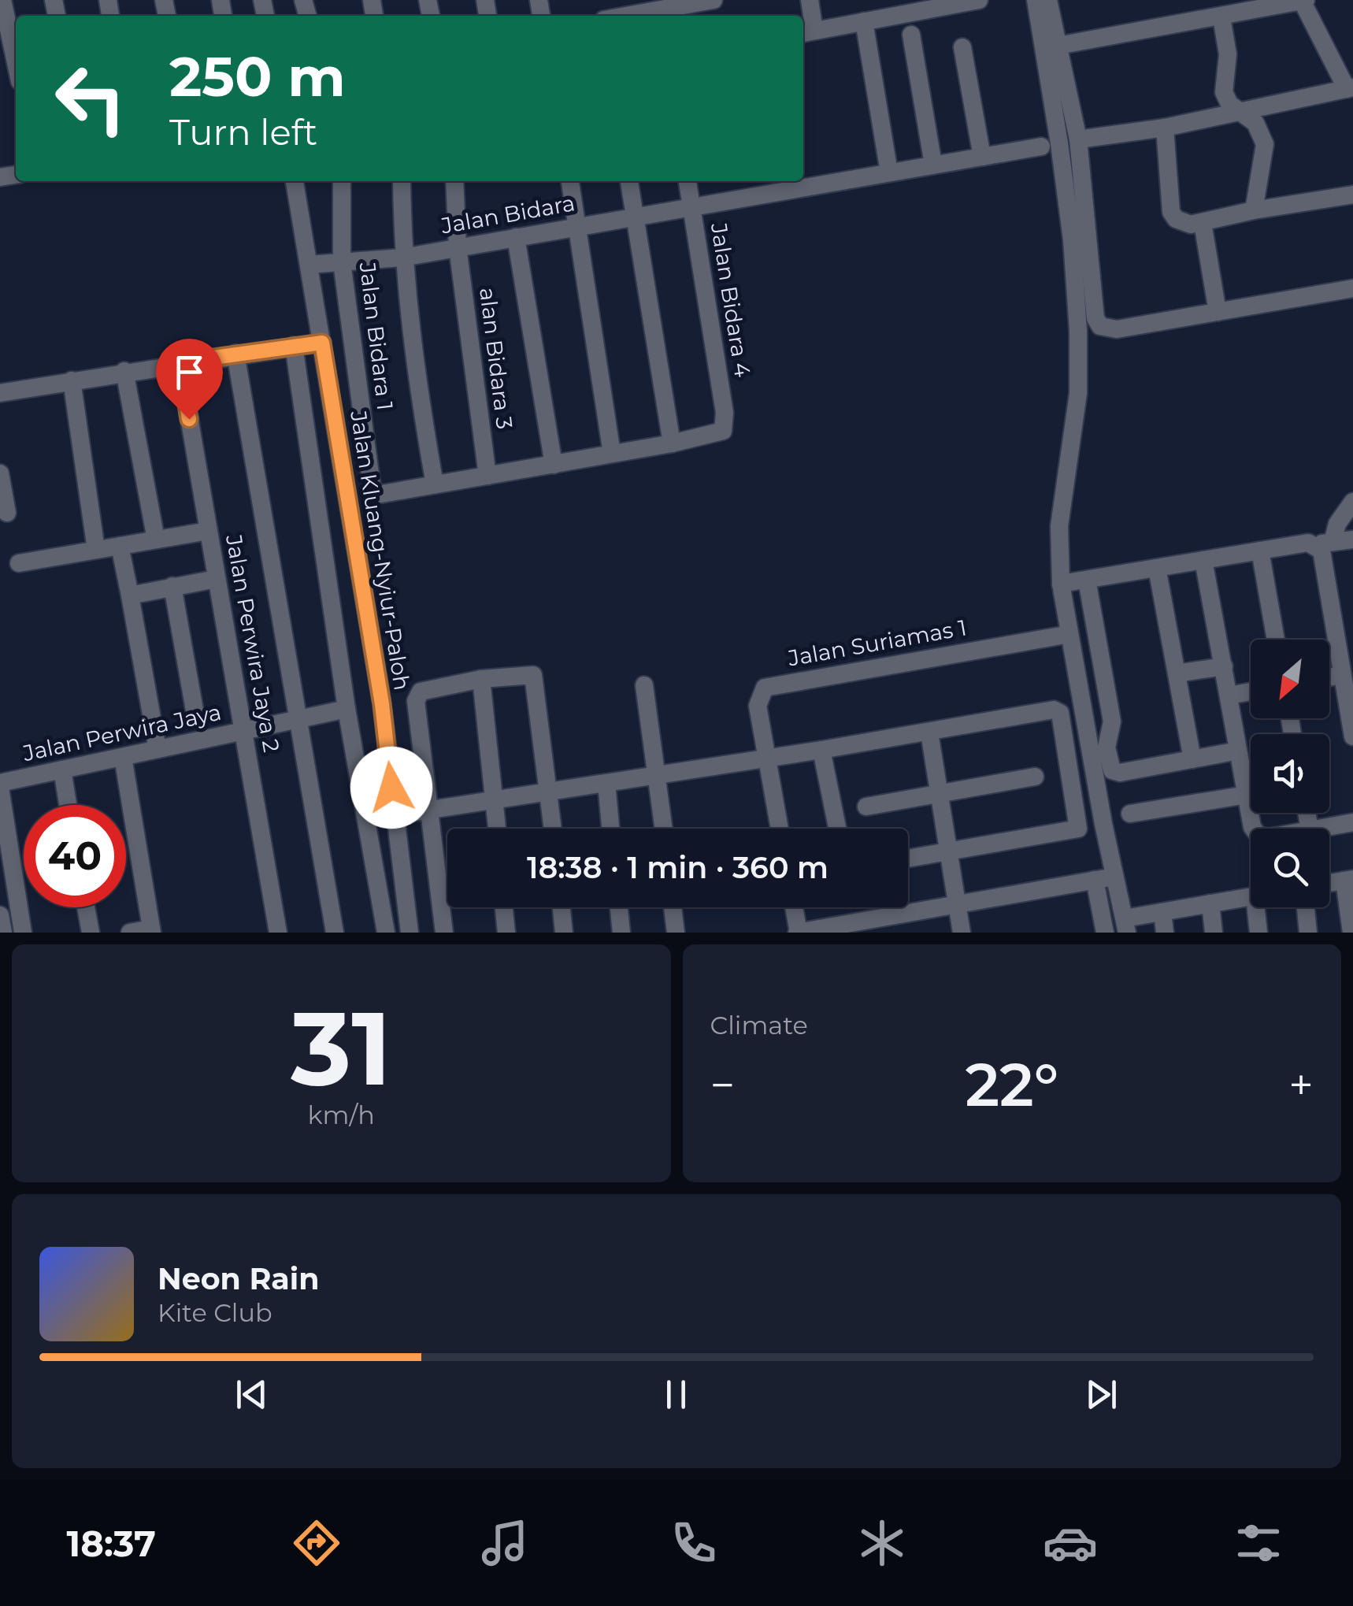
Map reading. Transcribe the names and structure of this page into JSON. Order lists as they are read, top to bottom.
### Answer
{
  "streets": {
    "street": [
      "Jalan Bidara",
      "Jalan Bidara 4",
      "Jalan Bidara 1",
      "alan Bidara 3",
      "Jalan Kluang-Nyiur-Paloh",
      "Jalan Suriamas 1",
      "Jalan Perwira Jaya 2",
      "Jalan Perwira Jaya"
    ]
  },
  "crossings": [
    ["Jalan Bidara", "Jalan Bidara 4"],
    ["Jalan Bidara", "Jalan Bidara 1"],
    ["Jalan Bidara", "alan Bidara 3"],
    ["Jalan Bidara", "Jalan Kluang-Nyiur-Paloh"],
    ["Jalan Perwira Jaya 2", "Jalan Perwira Jaya"]
  ],
  "north": "bottom left",
  "page": {
    "turn": ["250 m", "Turn left"],
    "limit": "40",
    "trip": "18:38 · 1 min · 360 m",
    "tile": [
      ["31", "km/h"],
      "Climate"
    ],
    "heat": ["−", "22°", "+"],
    "song": ["Neon Rain", "Kite Club"],
    "tabs": "18:37"
  }
}
